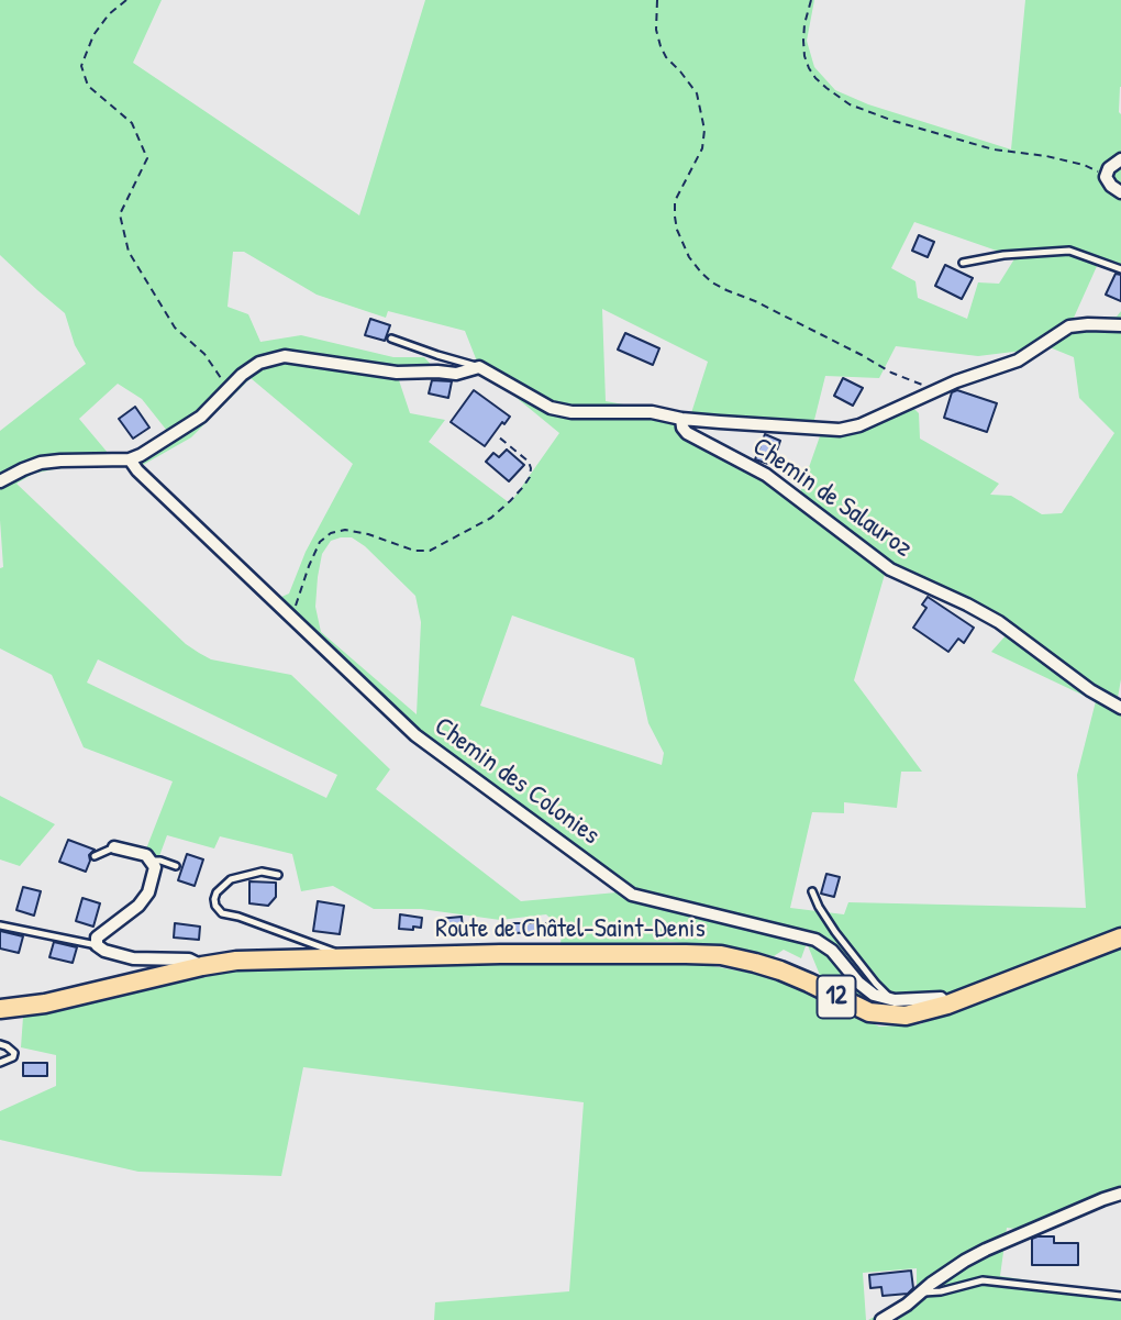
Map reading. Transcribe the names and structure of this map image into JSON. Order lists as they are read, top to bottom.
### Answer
{
  "streets": {
    "main road": ["Route de Châtel-Saint-Denis", "12"],
    "street": ["Chemin de Salauroz", "Chemin des Colonies"]
  },
  "crossings": [
    ["Chemin des Colonies", "Route de Châtel-Saint-Denis"]
  ]
}
